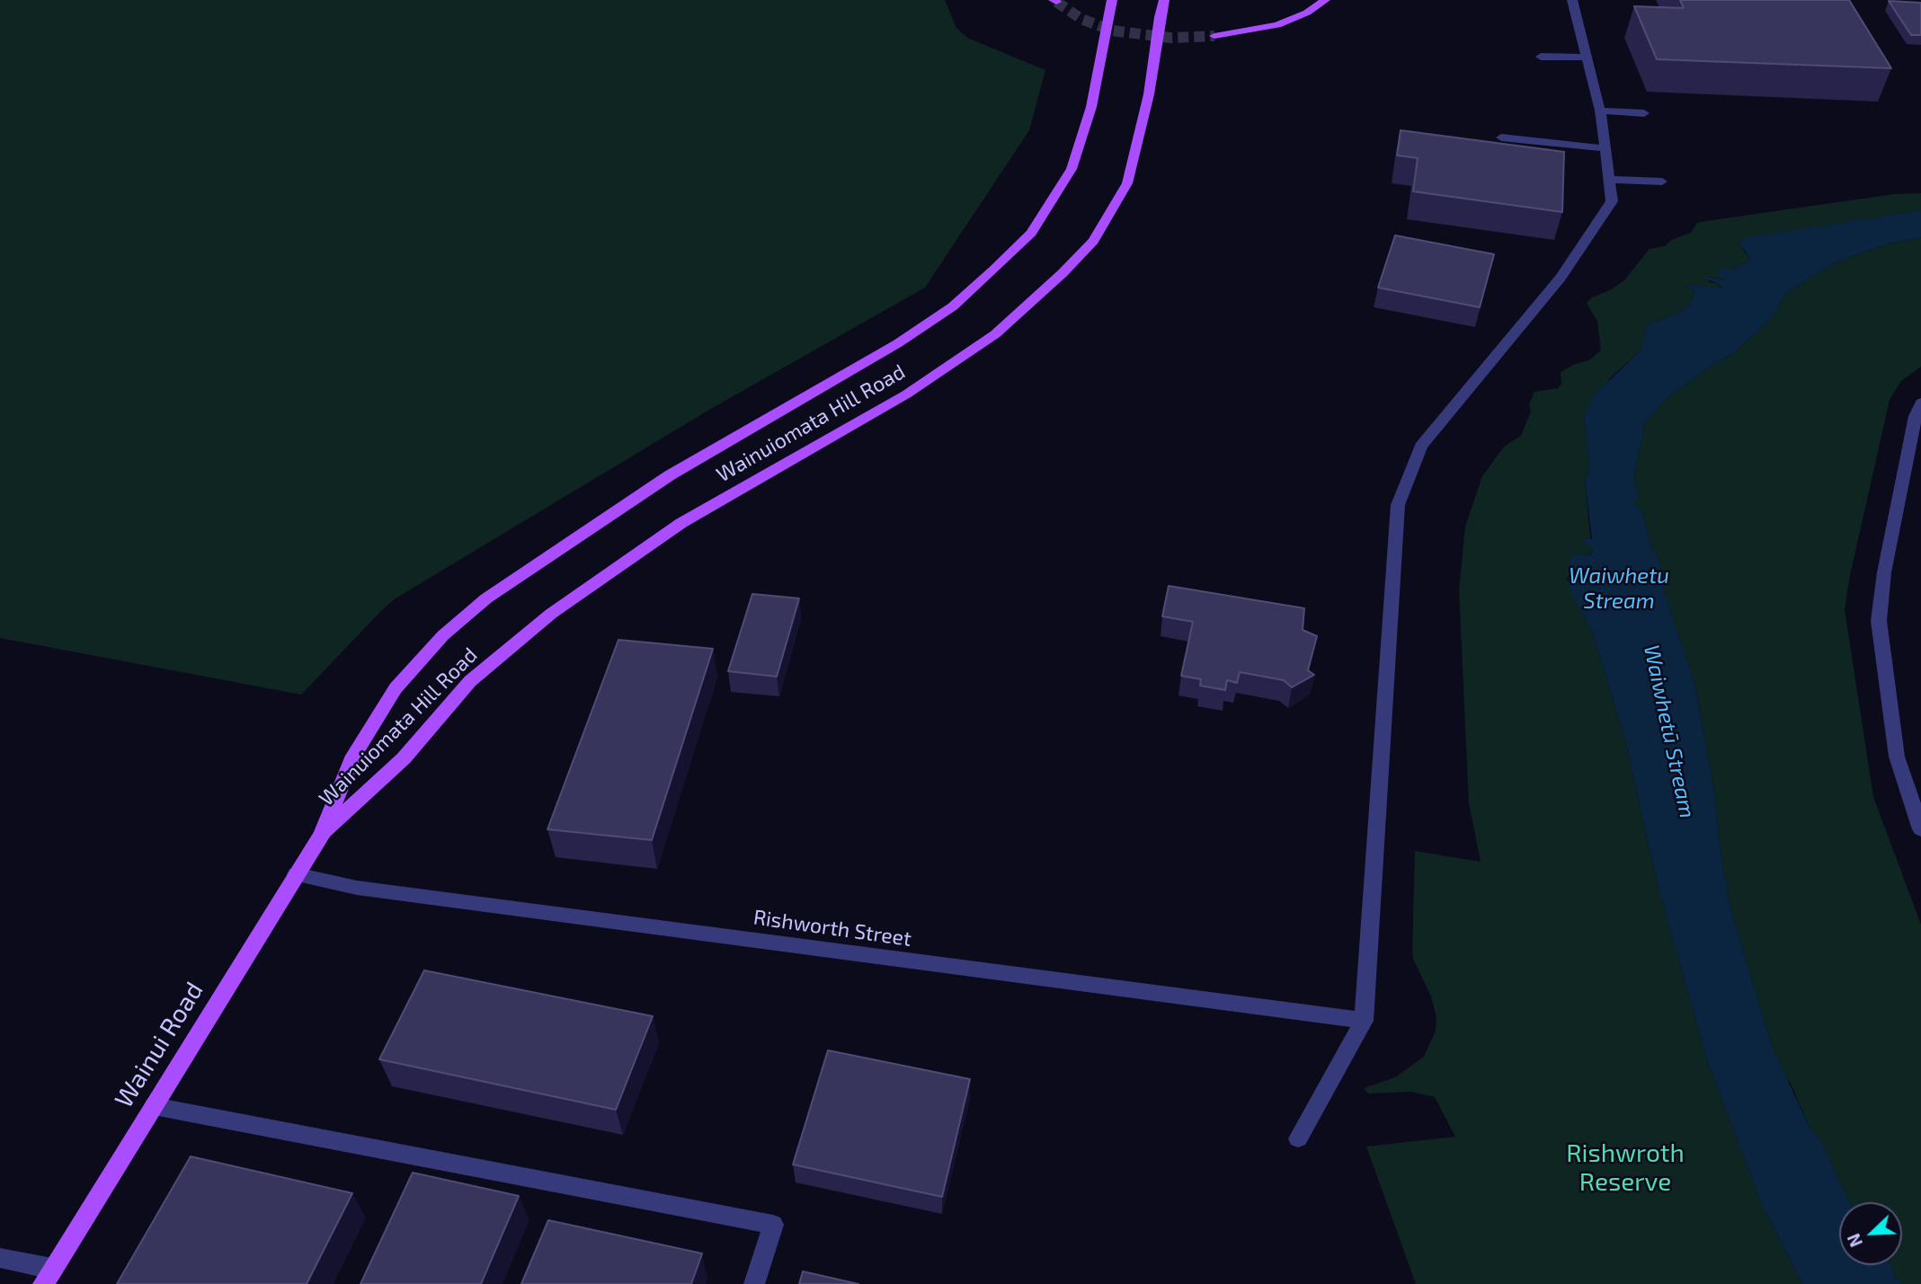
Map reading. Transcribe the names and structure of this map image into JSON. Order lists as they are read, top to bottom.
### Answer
{
  "streets": {
    "main road": ["Wainuiomata Hill Road", "Wainui Road"],
    "street": ["Rishworth Street"]
  },
  "crossings": [
    ["Wainuiomata Hill Road", "Wainui Road"],
    ["Rishworth Street", "Wainui Road"]
  ],
  "water": ["Waiwhetu Stream", "Waiwhetū Stream"],
  "parks": ["Rishwroth Reserve"],
  "north": "bottom left"
}
